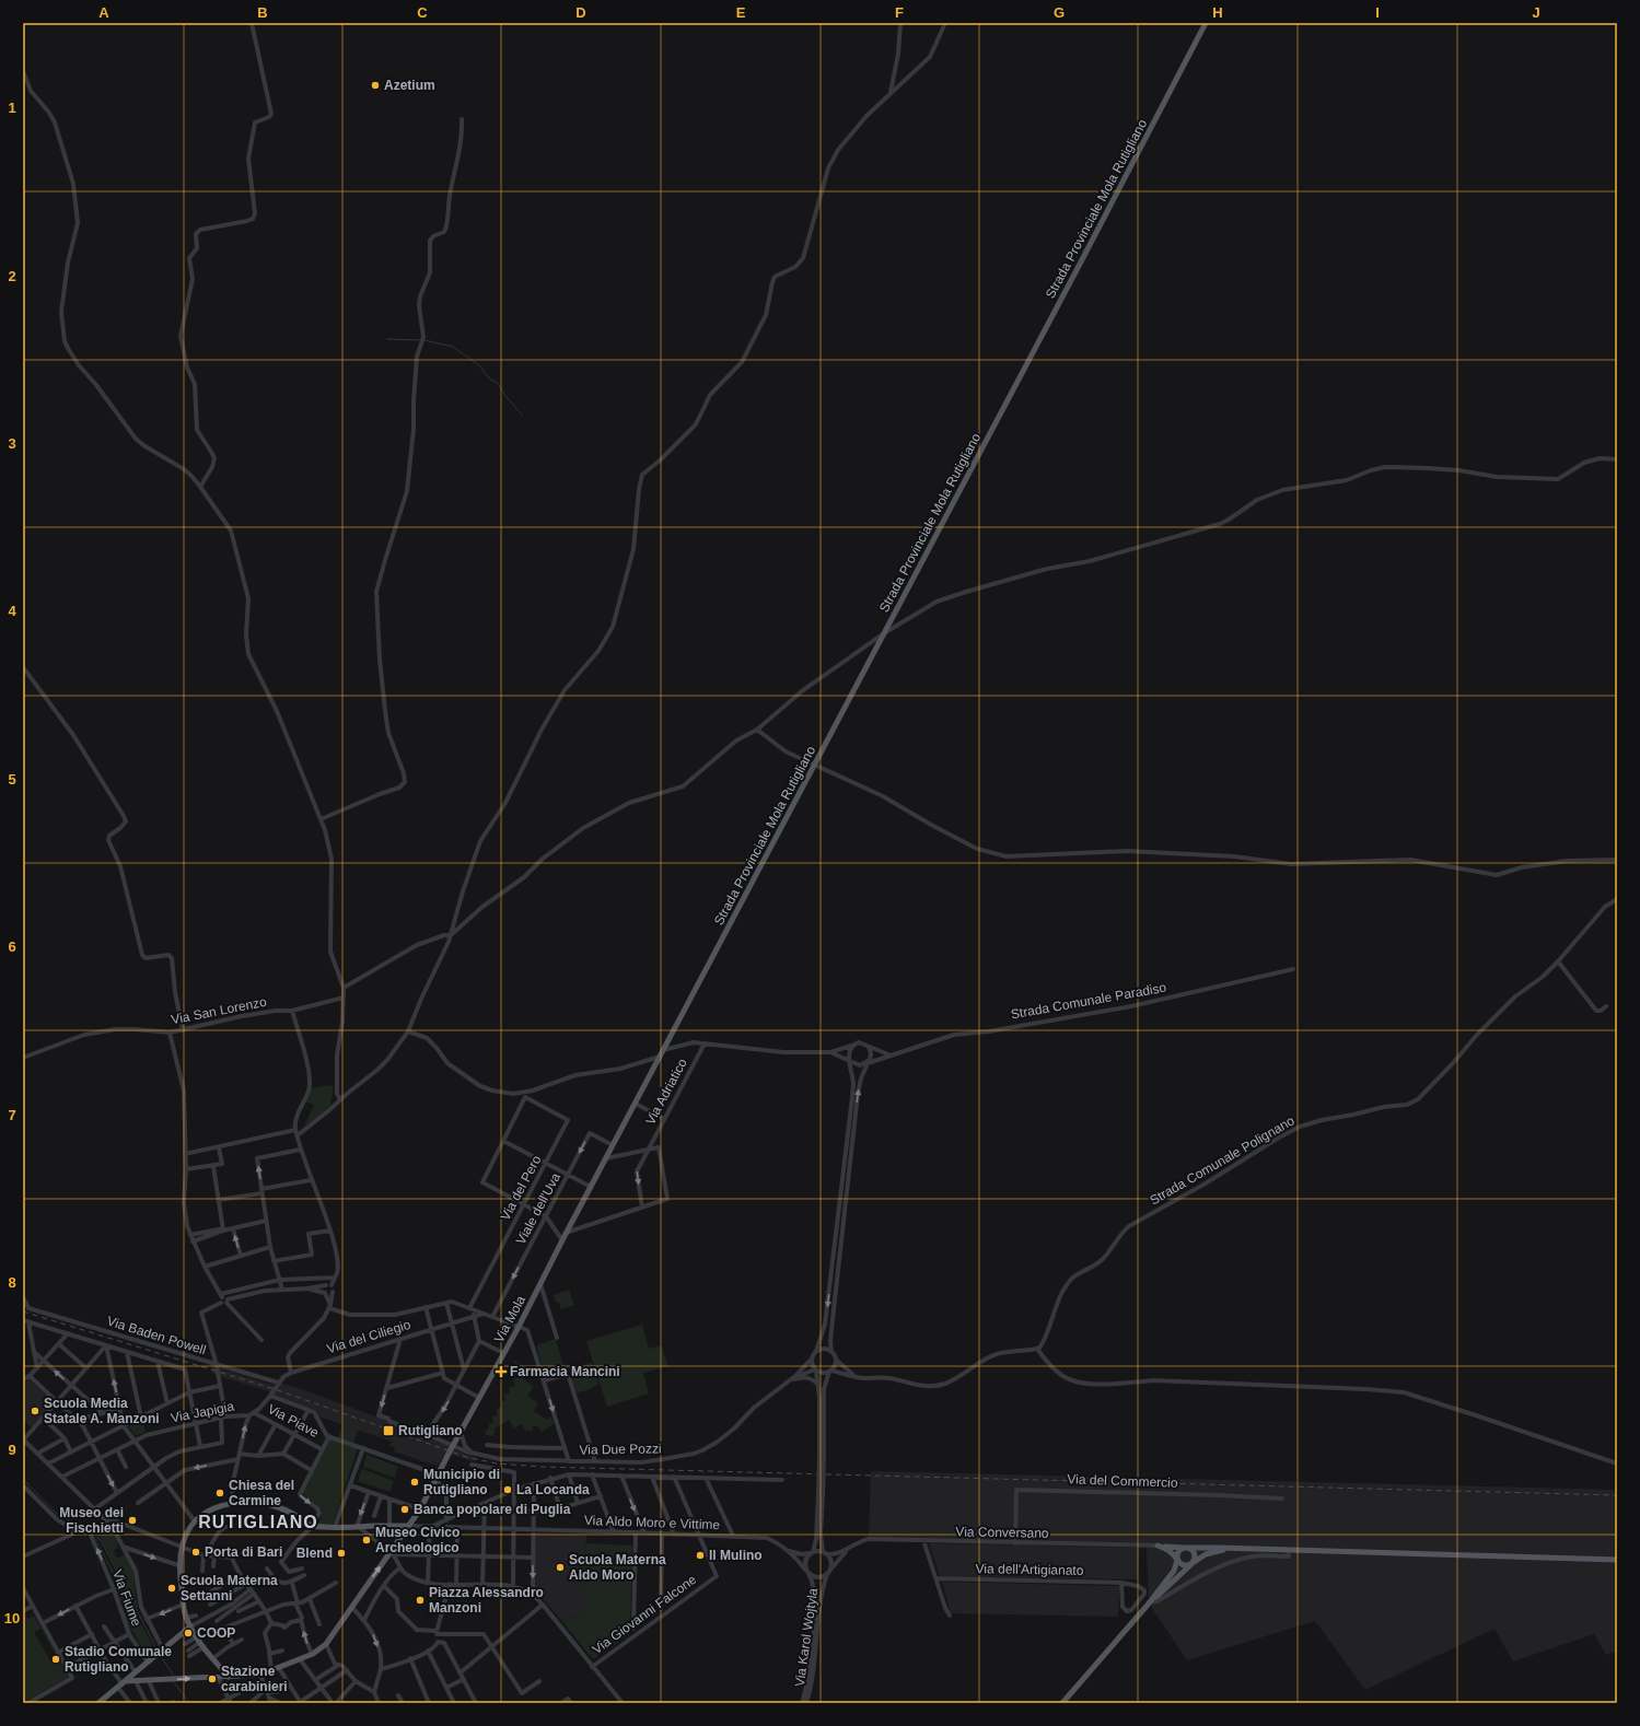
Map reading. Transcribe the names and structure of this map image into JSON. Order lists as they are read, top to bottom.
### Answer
{
  "streets": {
    "main road": ["Strada Provinciale Mola Rutigliano", "Via Mola"],
    "street": [
      "Strada Comunale Paradiso",
      "Via San Lorenzo",
      "Via Adriatico",
      "Strada Comunale Polignano",
      "Via del Pero",
      "Viale dell'Uva",
      "Via Baden Powell",
      "Via del Ciliegio",
      "Via Japigia",
      "Via Piave",
      "Via Due Pozzi",
      "Via del Commercio",
      "Via Aldo Moro e Vittime",
      "Via Conversano",
      "Via dell'Artigianato",
      "Via Fiume",
      "Via Giovanni Falcone",
      "Via Karol Wojtyla"
    ]
  },
  "crossings": [
    ["Strada Provinciale Mola Rutigliano", "Via Mola"],
    ["Viale dell'Uva", "Via Mola"],
    ["Via Mola", "Via Due Pozzi"],
    ["Via Mola", "Via Aldo Moro e Vittime"],
    ["Via Baden Powell", "Via del Ciliegio"],
    ["Via del Ciliegio", "Via Japigia"],
    ["Via del Ciliegio", "Via Piave"],
    ["Via Japigia", "Via Piave"],
    ["Via del Commercio", "Via Conversano"],
    ["Via Aldo Moro e Vittime", "Via Conversano"],
    ["Via Aldo Moro e Vittime", "Via Giovanni Falcone"],
    ["Via Aldo Moro e Vittime", "Via Karol Wojtyla"],
    ["Via Conversano", "Via Karol Wojtyla"]
  ],
  "one_way": ["Viale dell'Uva"],
  "districts": ["RUTIGLIANO"],
  "places": {
    "other": [
      "Azetium",
      "Scuola Media Statale A. Manzoni",
      "Municipio di Rutigliano",
      "La Locanda",
      "Chiesa del Carmine",
      "Banca popolare di Puglia",
      "Museo dei Fischietti",
      "Museo Civico Archeologico",
      "Porta di Bari",
      "Blend",
      "Il Mulino",
      "Scuola Materna Aldo Moro",
      "Scuola Materna Settanni",
      "Piazza Alessandro Manzoni",
      "COOP",
      "Stadio Comunale Rutigliano",
      "Stazione carabinieri"
    ],
    "health": ["Farmacia Mancini"],
    "transit": ["Rutigliano"]
  },
  "grid": {
    "columns": [
      "A",
      "B",
      "C",
      "D",
      "E",
      "F",
      "G",
      "H",
      "I",
      "J"
    ],
    "rows": [
      "1",
      "2",
      "3",
      "4",
      "5",
      "6",
      "7",
      "8",
      "9",
      "10"
    ]
  }
}
